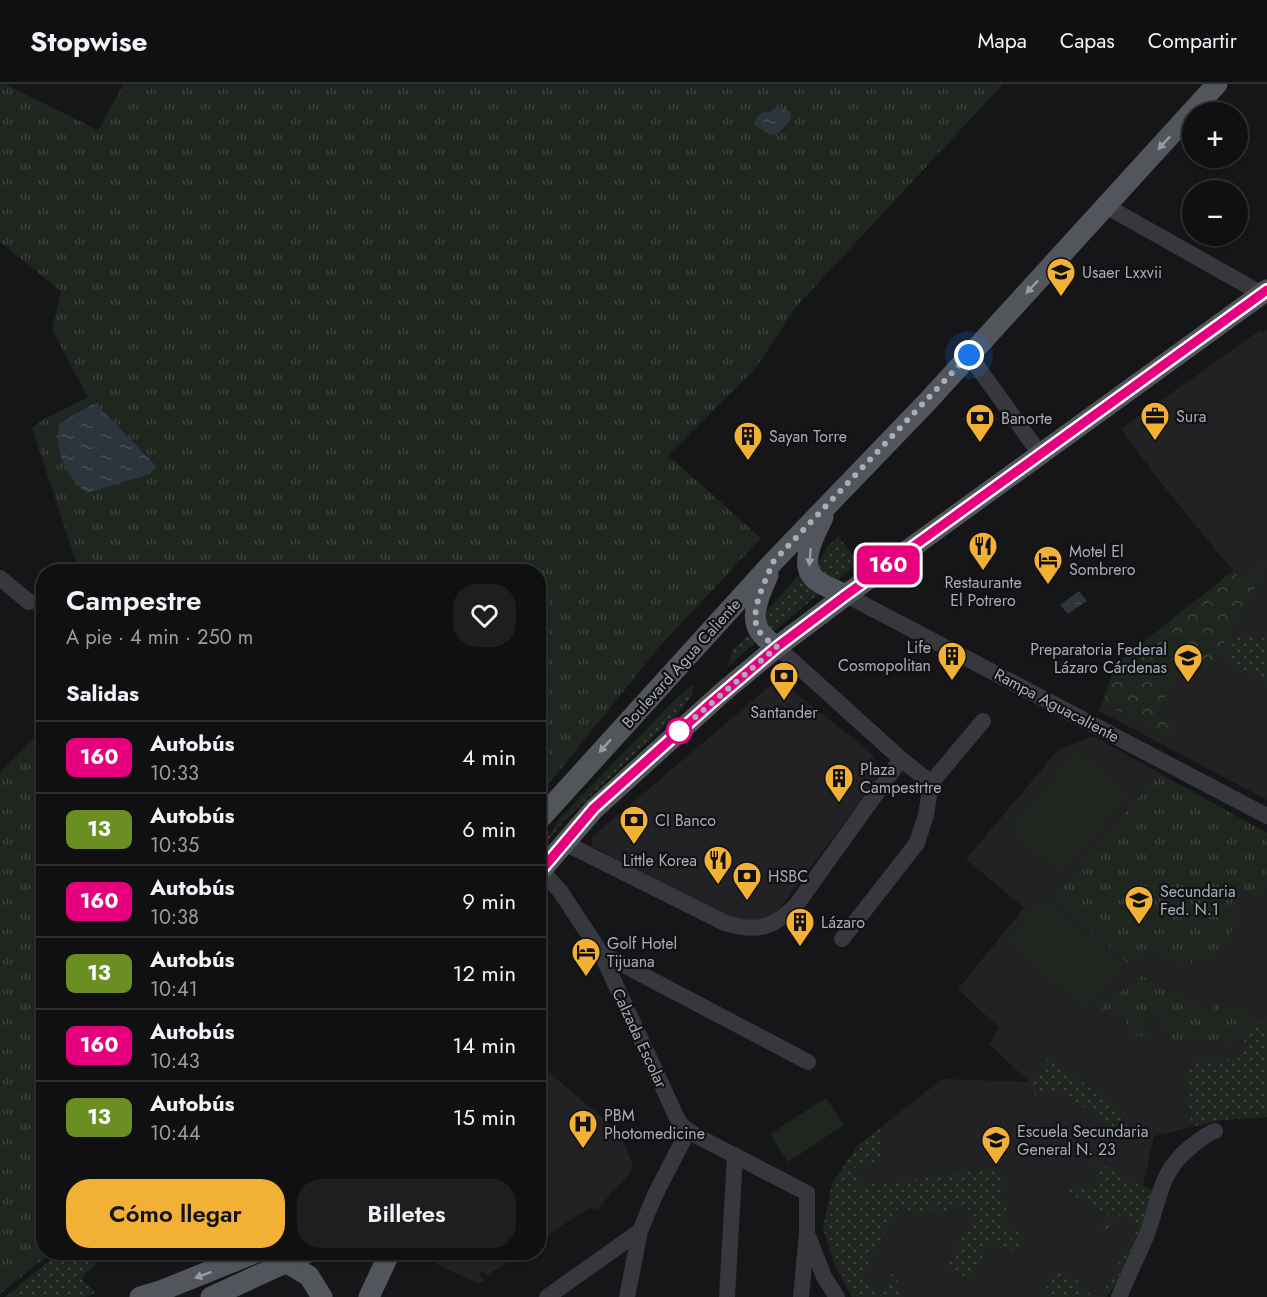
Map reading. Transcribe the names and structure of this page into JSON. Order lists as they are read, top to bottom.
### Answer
{
  "streets": {
    "main road": ["Boulevard Agua Caliente"],
    "street": ["Rampa Aguacaliente", "Calzada Escolar"]
  },
  "places": {
    "school or university": [
      "Usaer Lxxvii",
      "Preparatoria Federal Lázaro Cárdenas",
      "Secundaria Fed. N.1",
      "Escuela Secundaria General N. 23"
    ],
    "office": ["Sura"],
    "bank": [
      "Banorte",
      "Santander",
      "CI Banco",
      "HSBC"
    ],
    "building": [
      "Sayan Torre",
      "Life Cosmopolitan",
      "Plaza Campestrtre",
      "Lázaro"
    ],
    "restaurant": ["Restaurante El Potrero", "Little Korea"],
    "hotel": ["Motel El Sombrero", "Golf Hotel Tijuana"],
    "hospital": ["PBM Photomedicine"]
  },
  "lines": ["bus line 160"],
  "page": {
    "header": "Stopwise",
    "nav": ["Mapa", "Capas", "Compartir"],
    "on_map": "160",
    "map_buttons": ["+", "−"],
    "heading": [
      ["Campestre", "A pie · 4 min · 250 m"],
      "Salidas"
    ],
    "list": [
      {
        "mark": "160",
        "name": "Autobús",
        "note": "10:33",
        "value": "4 min"
      },
      {
        "mark": "13",
        "name": "Autobús",
        "note": "10:35",
        "value": "6 min"
      },
      {
        "mark": "160",
        "name": "Autobús",
        "note": "10:38",
        "value": "9 min"
      },
      {
        "mark": "13",
        "name": "Autobús",
        "note": "10:41",
        "value": "12 min"
      },
      {
        "mark": "160",
        "name": "Autobús",
        "note": "10:43",
        "value": "14 min"
      },
      {
        "mark": "13",
        "name": "Autobús",
        "note": "10:44",
        "value": "15 min"
      }
    ],
    "buttons": ["Cómo llegar", "Billetes"]
  }
}
